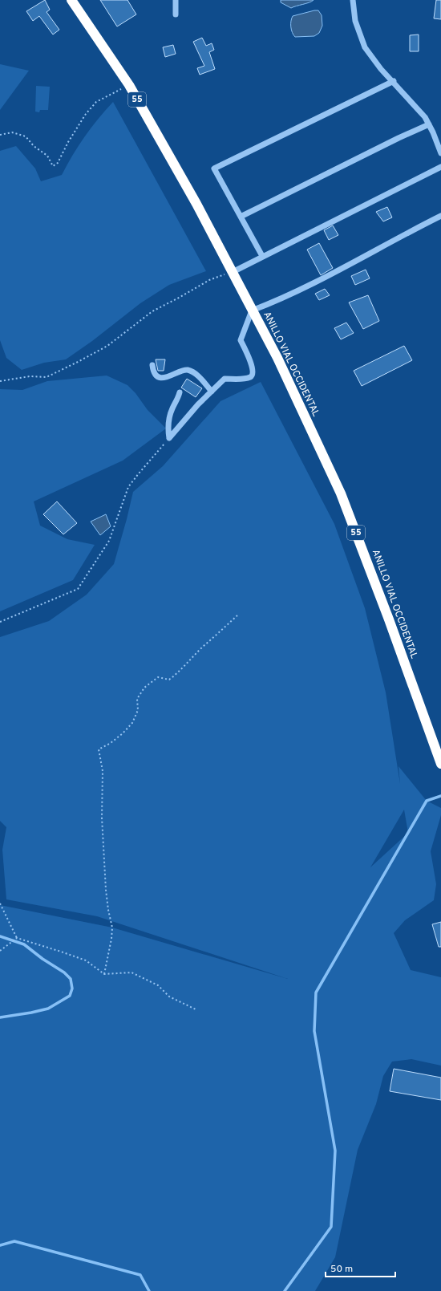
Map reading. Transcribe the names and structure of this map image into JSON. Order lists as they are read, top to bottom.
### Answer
{
  "streets": {
    "highway": ["55", "ANILLO VIAL OCCIDENTAL"]
  },
  "scale_bar": "50 m"
}
